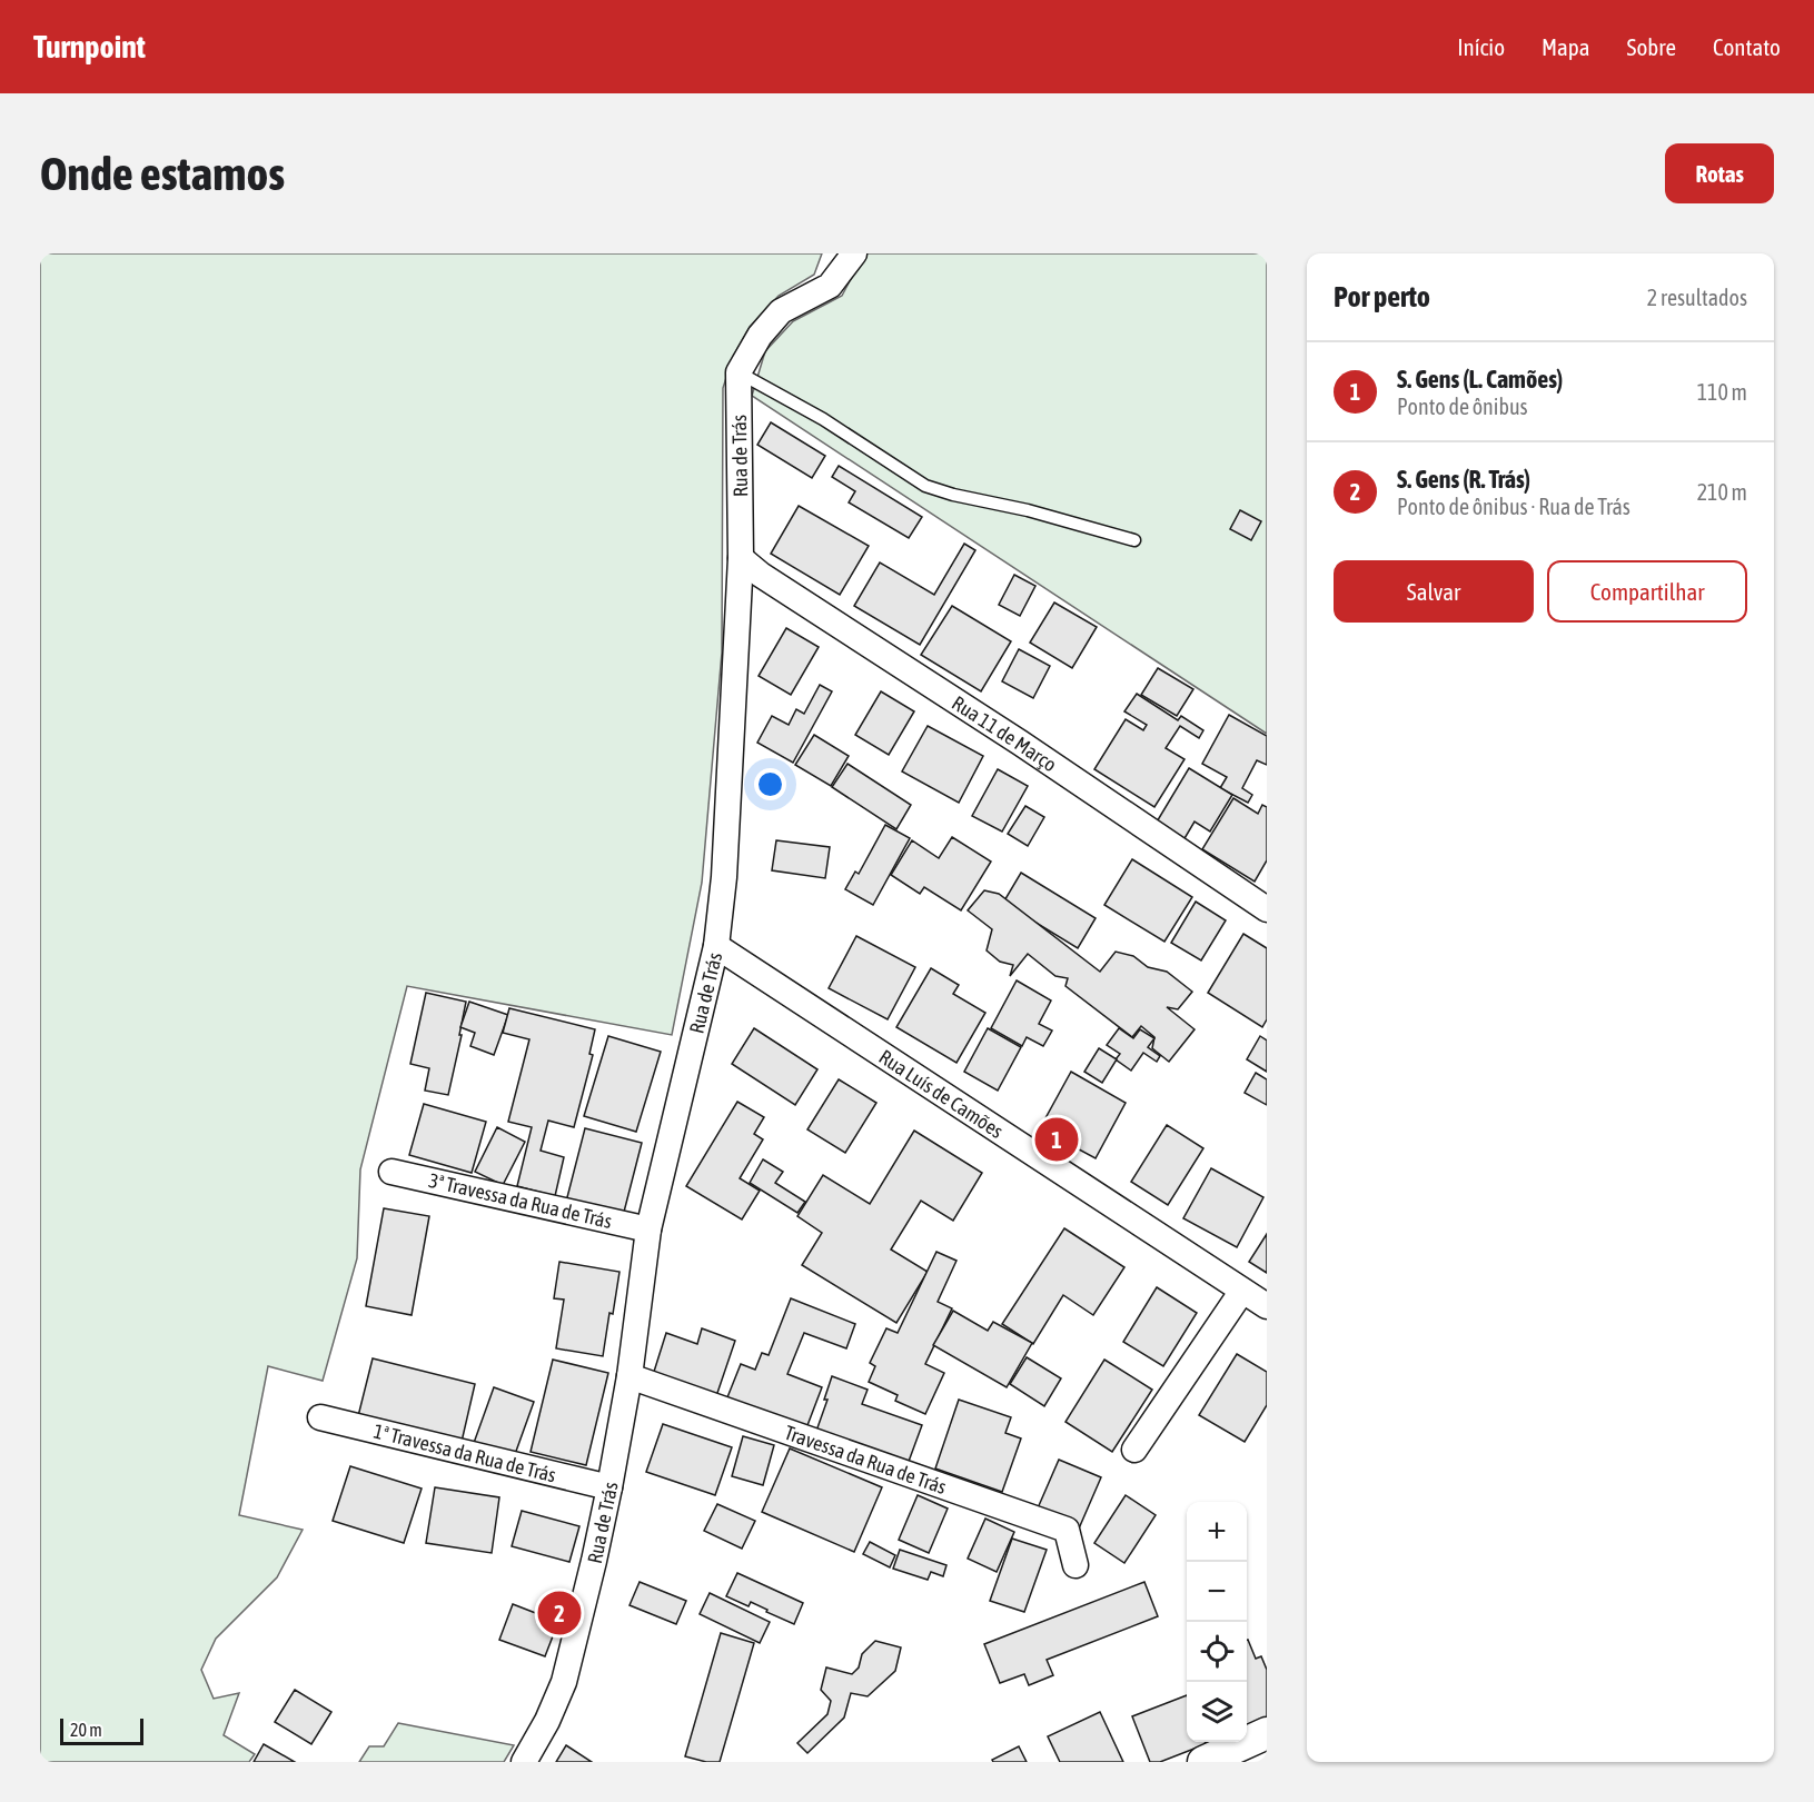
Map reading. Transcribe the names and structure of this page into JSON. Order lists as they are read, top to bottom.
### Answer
{
  "streets": {
    "street": [
      "Rua de Trás",
      "Rua 11 de Março",
      "Rua Luís de Camões",
      "3ª Travessa da Rua de Trás",
      "1ª Travessa da Rua de Trás",
      "Travessa da Rua de Trás"
    ]
  },
  "crossings": [
    ["Rua de Trás", "Rua 11 de Março"],
    ["Rua de Trás", "Rua Luís de Camões"],
    ["Rua de Trás", "3ª Travessa da Rua de Trás"],
    ["Rua de Trás", "1ª Travessa da Rua de Trás"],
    ["Rua de Trás", "Travessa da Rua de Trás"]
  ],
  "scale_bar": "20 m",
  "page": {
    "header": "Turnpoint",
    "nav": [
      "Início",
      "Mapa",
      "Sobre",
      "Contato"
    ],
    "buttons": [
      "Rotas",
      ["Salvar", "Compartilhar"]
    ],
    "title": "Onde estamos",
    "heading": ["Por perto", "2 resultados"],
    "list": [
      {
        "mark": "1",
        "name": "S. Gens (L. Camões)",
        "note": "Ponto de ônibus",
        "value": "110 m"
      },
      {
        "mark": "2",
        "name": "S. Gens (R. Trás)",
        "note": "Ponto de ônibus · Rua de Trás",
        "value": "210 m"
      }
    ],
    "pins": ["1", "2"],
    "map_buttons": ["+", "−"],
    "scale": "20 m"
  }
}
